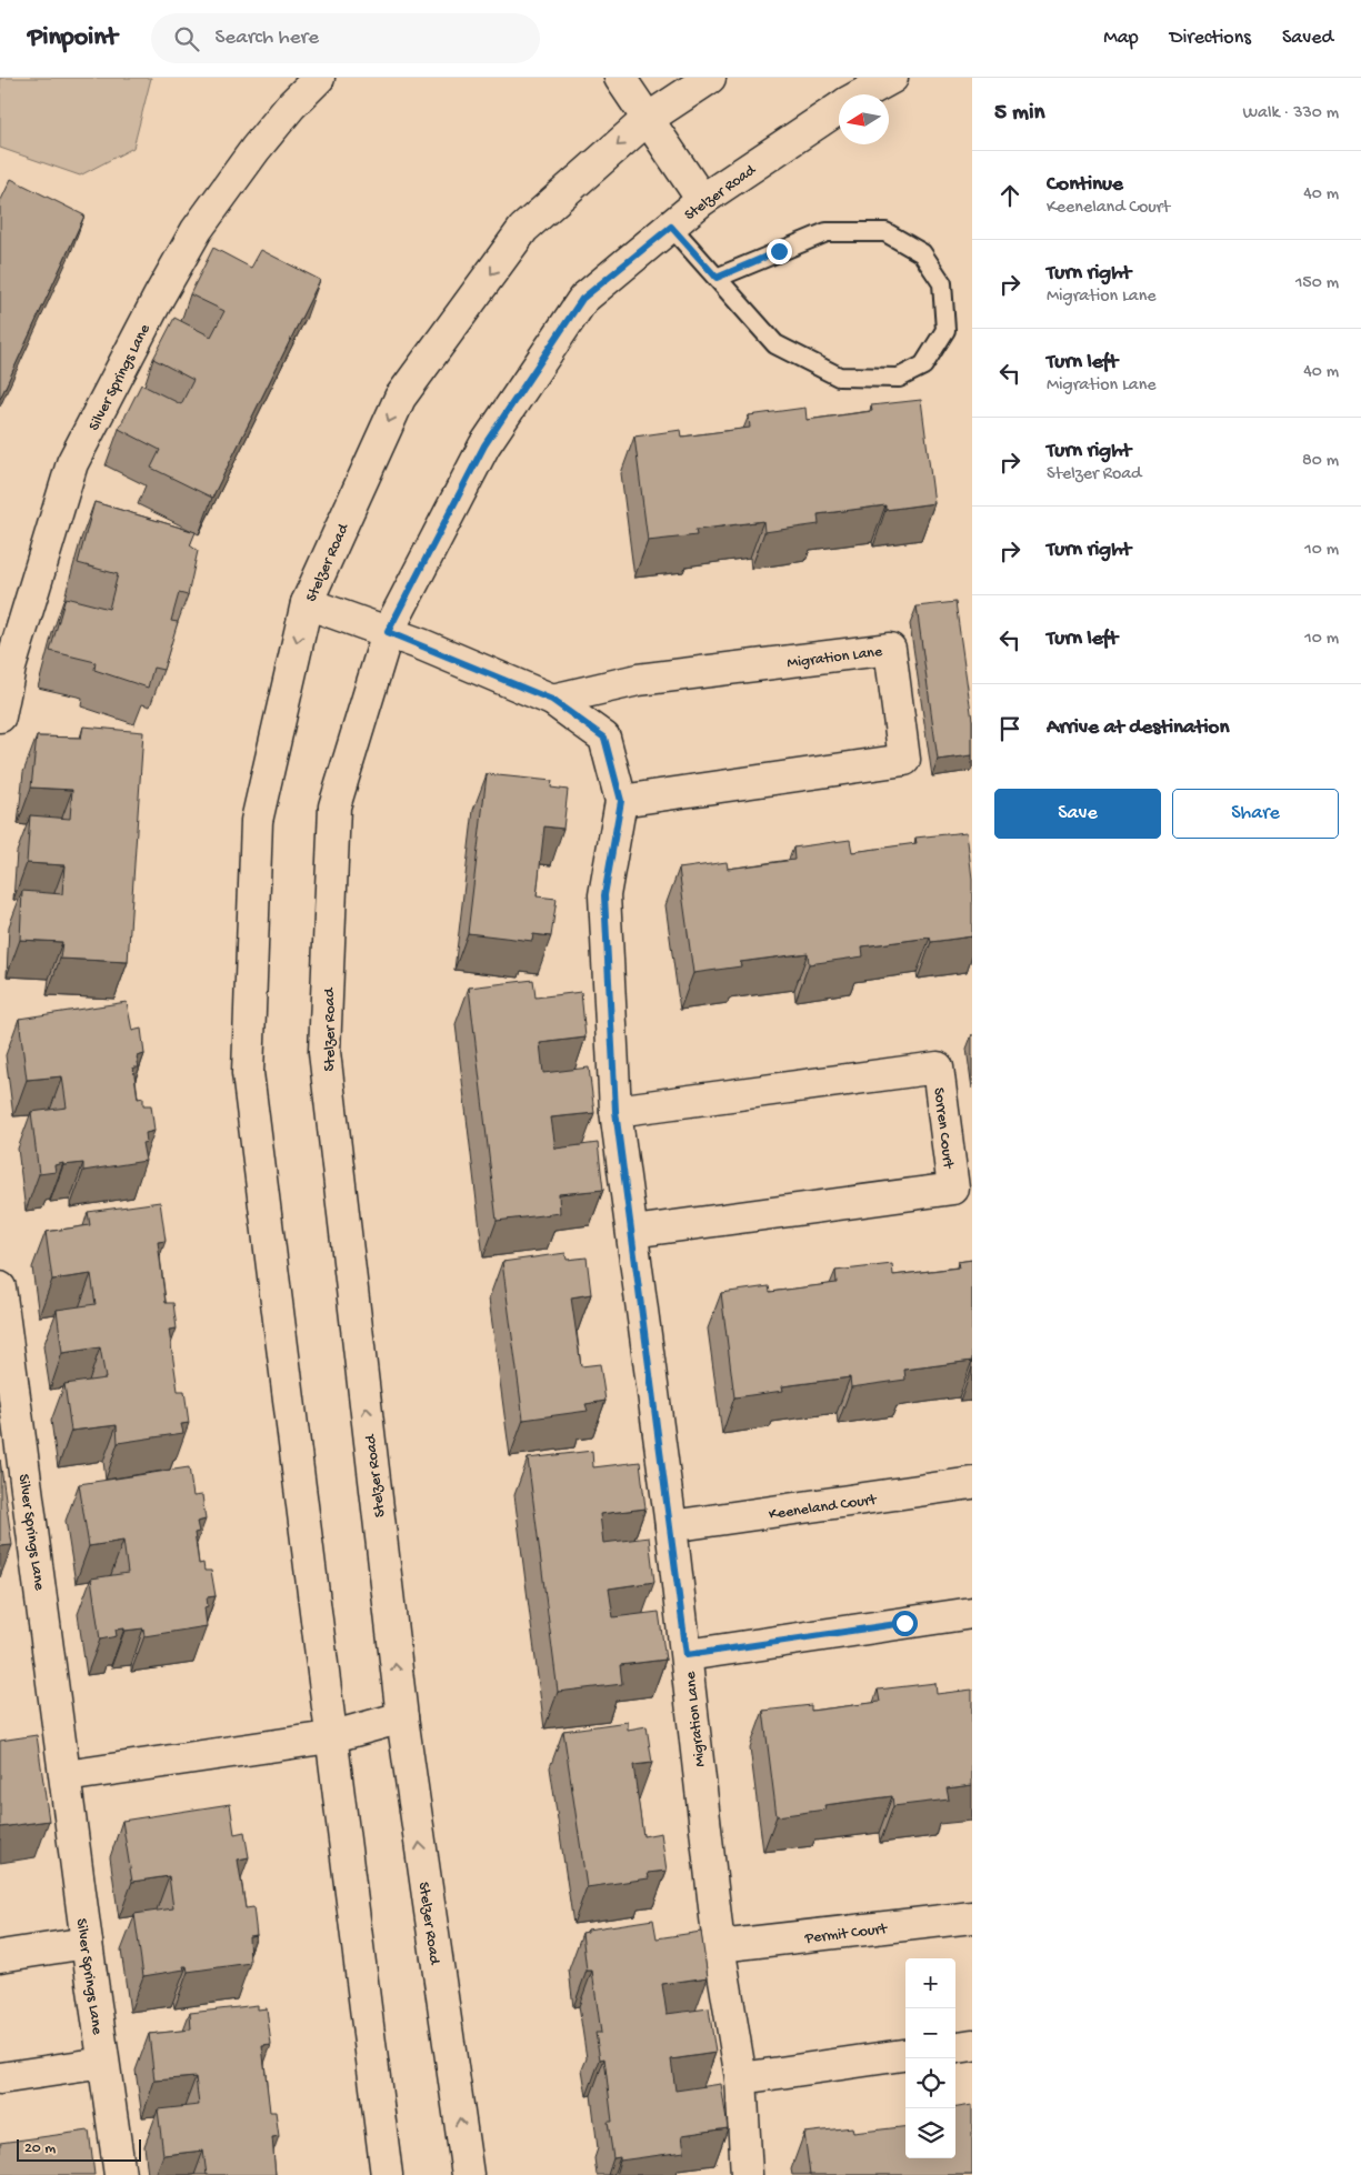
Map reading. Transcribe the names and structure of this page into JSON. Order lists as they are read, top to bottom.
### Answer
{
  "streets": {
    "street": [
      "Stelzer Road",
      "Silver Springs Lane",
      "Migration Lane",
      "Sorren Court",
      "Keeneland Court",
      "Permit Court"
    ]
  },
  "crossings": [
    ["Stelzer Road", "Migration Lane"],
    ["Migration Lane", "Sorren Court"],
    ["Migration Lane", "Keeneland Court"],
    ["Migration Lane", "Permit Court"]
  ],
  "scale_bar": "20 m",
  "north": "left",
  "page": {
    "header": "Pinpoint",
    "search": "Search here",
    "nav": ["Map", "Directions", "Saved"],
    "heading": ["5 min", "Walk · 330 m"],
    "list": [
      ["Continue", "Keeneland Court", "40 m"],
      ["Turn right", "Migration Lane", "150 m"],
      ["Turn left", "Migration Lane", "40 m"],
      ["Turn right", "Stelzer Road", "80 m"],
      ["Turn right", "10 m"],
      ["Turn left", "10 m"],
      "Arrive at destination"
    ],
    "buttons": ["Save", "Share"],
    "map_buttons": ["+", "−"],
    "scale": "20 m"
  }
}
